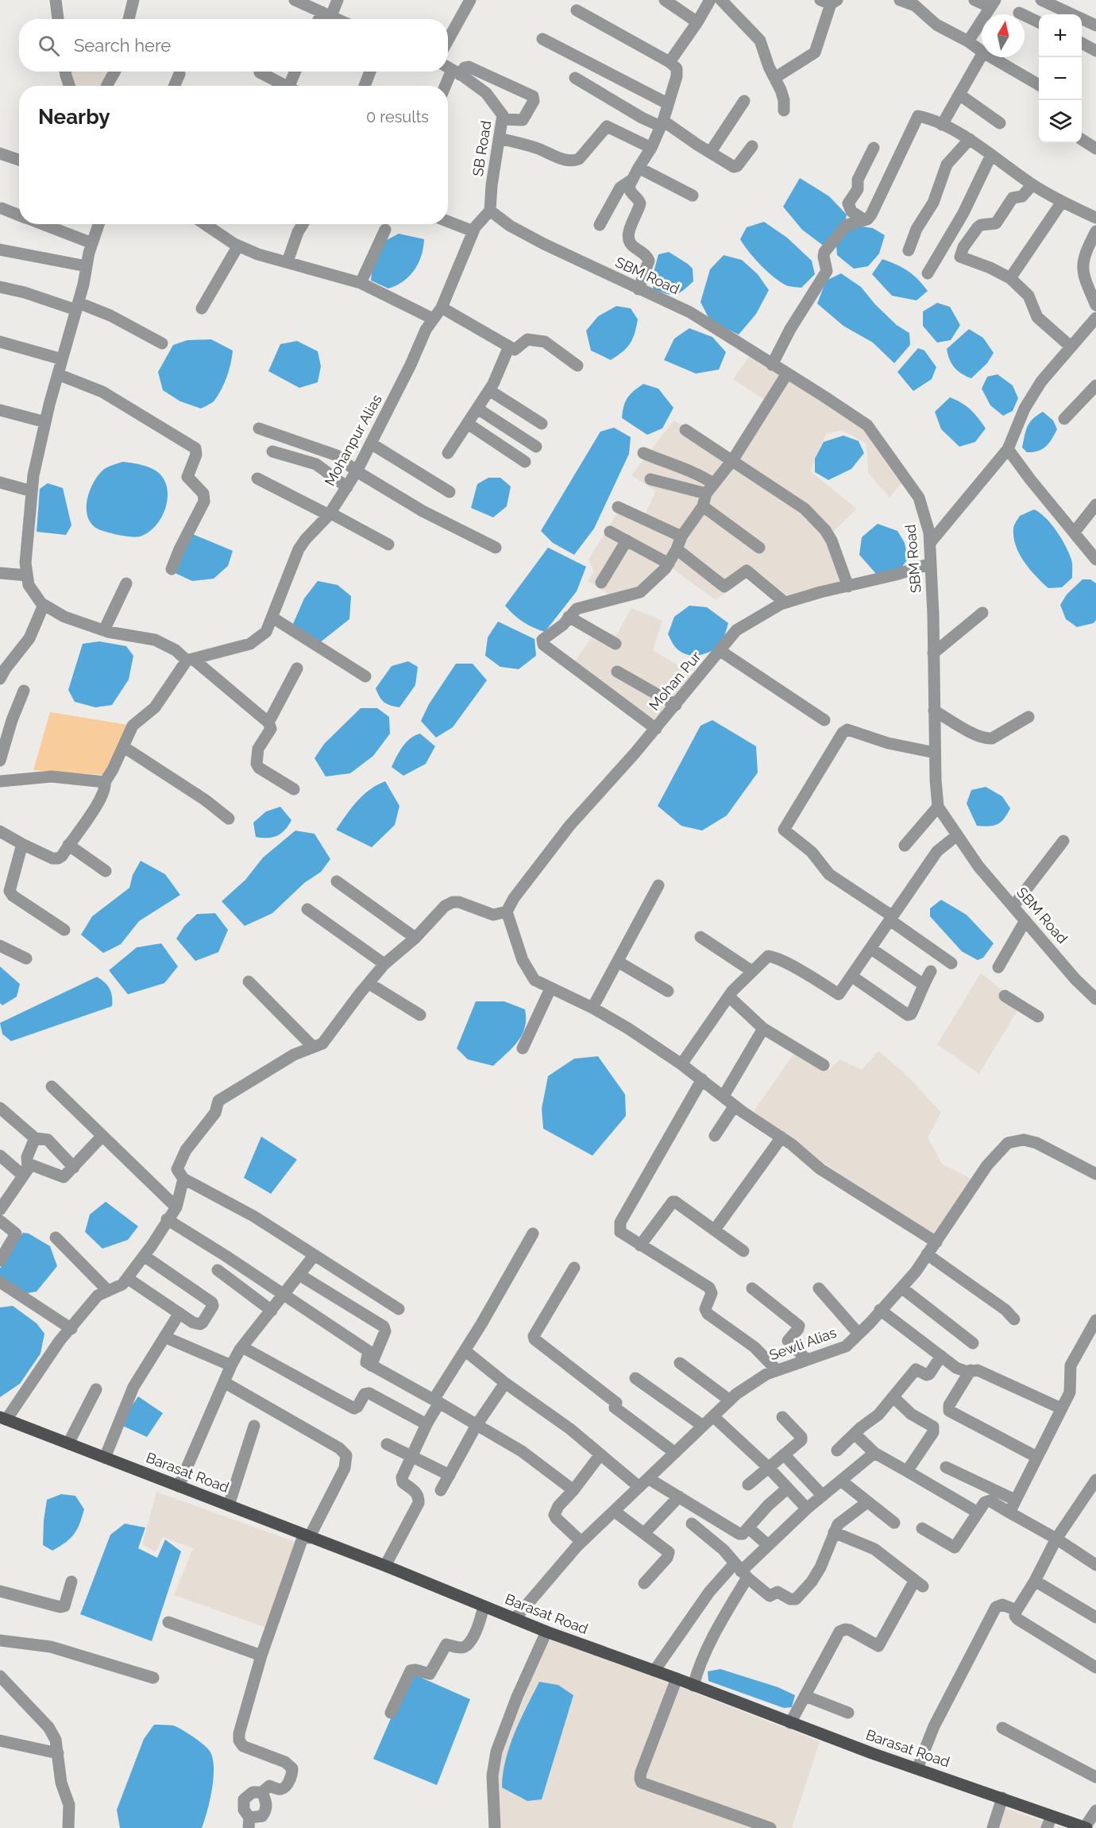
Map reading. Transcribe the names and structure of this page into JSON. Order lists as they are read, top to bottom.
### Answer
{
  "streets": {
    "main road": ["Barasat Road"],
    "street": [
      "SB Road",
      "SBM Road",
      "Mohanpur Alias",
      "Mohan Pur",
      "Sewli Alias"
    ]
  },
  "crossings": [
    ["SB Road", "SBM Road"],
    ["SB Road", "Mohanpur Alias"],
    ["SBM Road", "Mohanpur Alias"],
    ["SBM Road", "Mohan Pur"],
    ["Sewli Alias", "Barasat Road"]
  ],
  "north": "top",
  "page": {
    "map_buttons": ["+", "−"],
    "search": "Search here",
    "heading": ["Nearby", "0 results"]
  }
}
